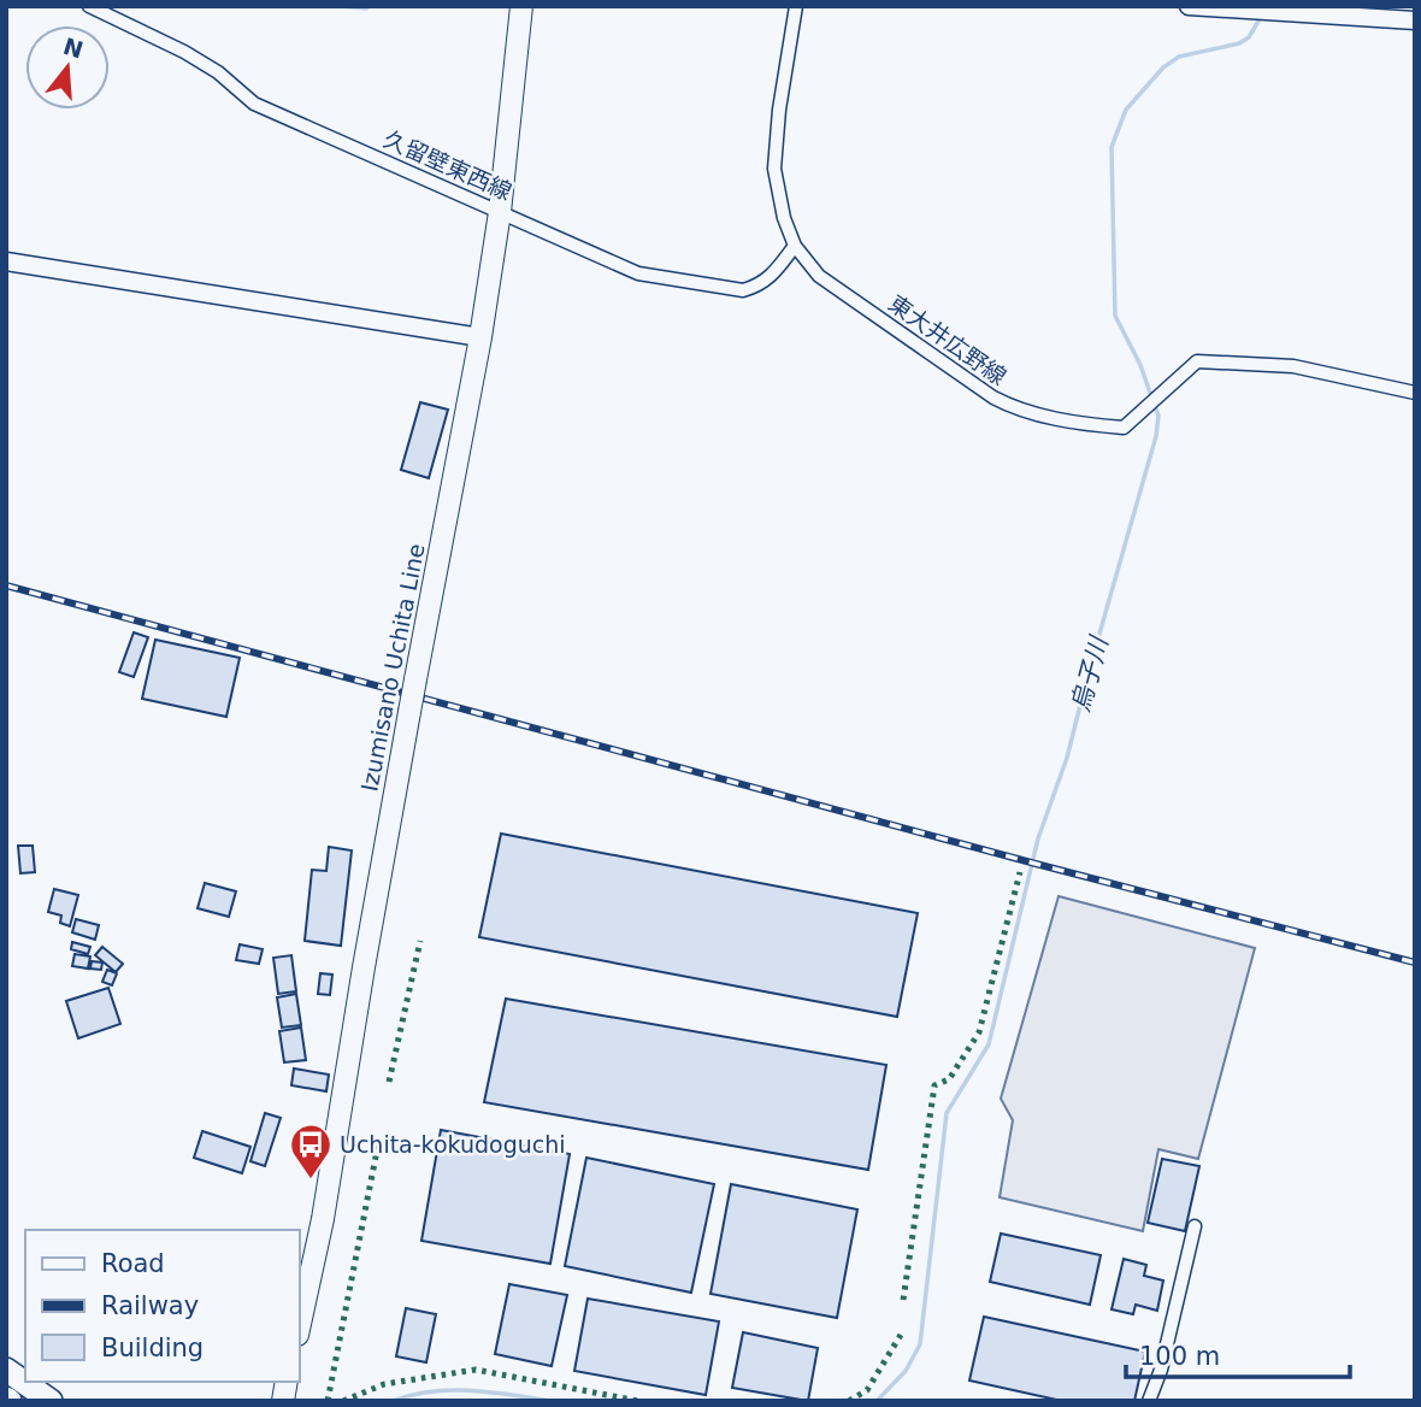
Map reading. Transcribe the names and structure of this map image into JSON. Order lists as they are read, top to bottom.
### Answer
{
  "streets": {
    "main road": ["Izumisano Uchita Line"],
    "street": ["久留壁東西線", "東大井広野線"]
  },
  "crossings": [
    ["久留壁東西線", "東大井広野線"],
    ["久留壁東西線", "Izumisano Uchita Line"]
  ],
  "water": ["烏子川"],
  "places": {
    "bus stop": ["Uchita-kokudoguchi"]
  },
  "legend": ["Road", "Railway", "Building"],
  "scale_bar": "100 m",
  "north": "top"
}
